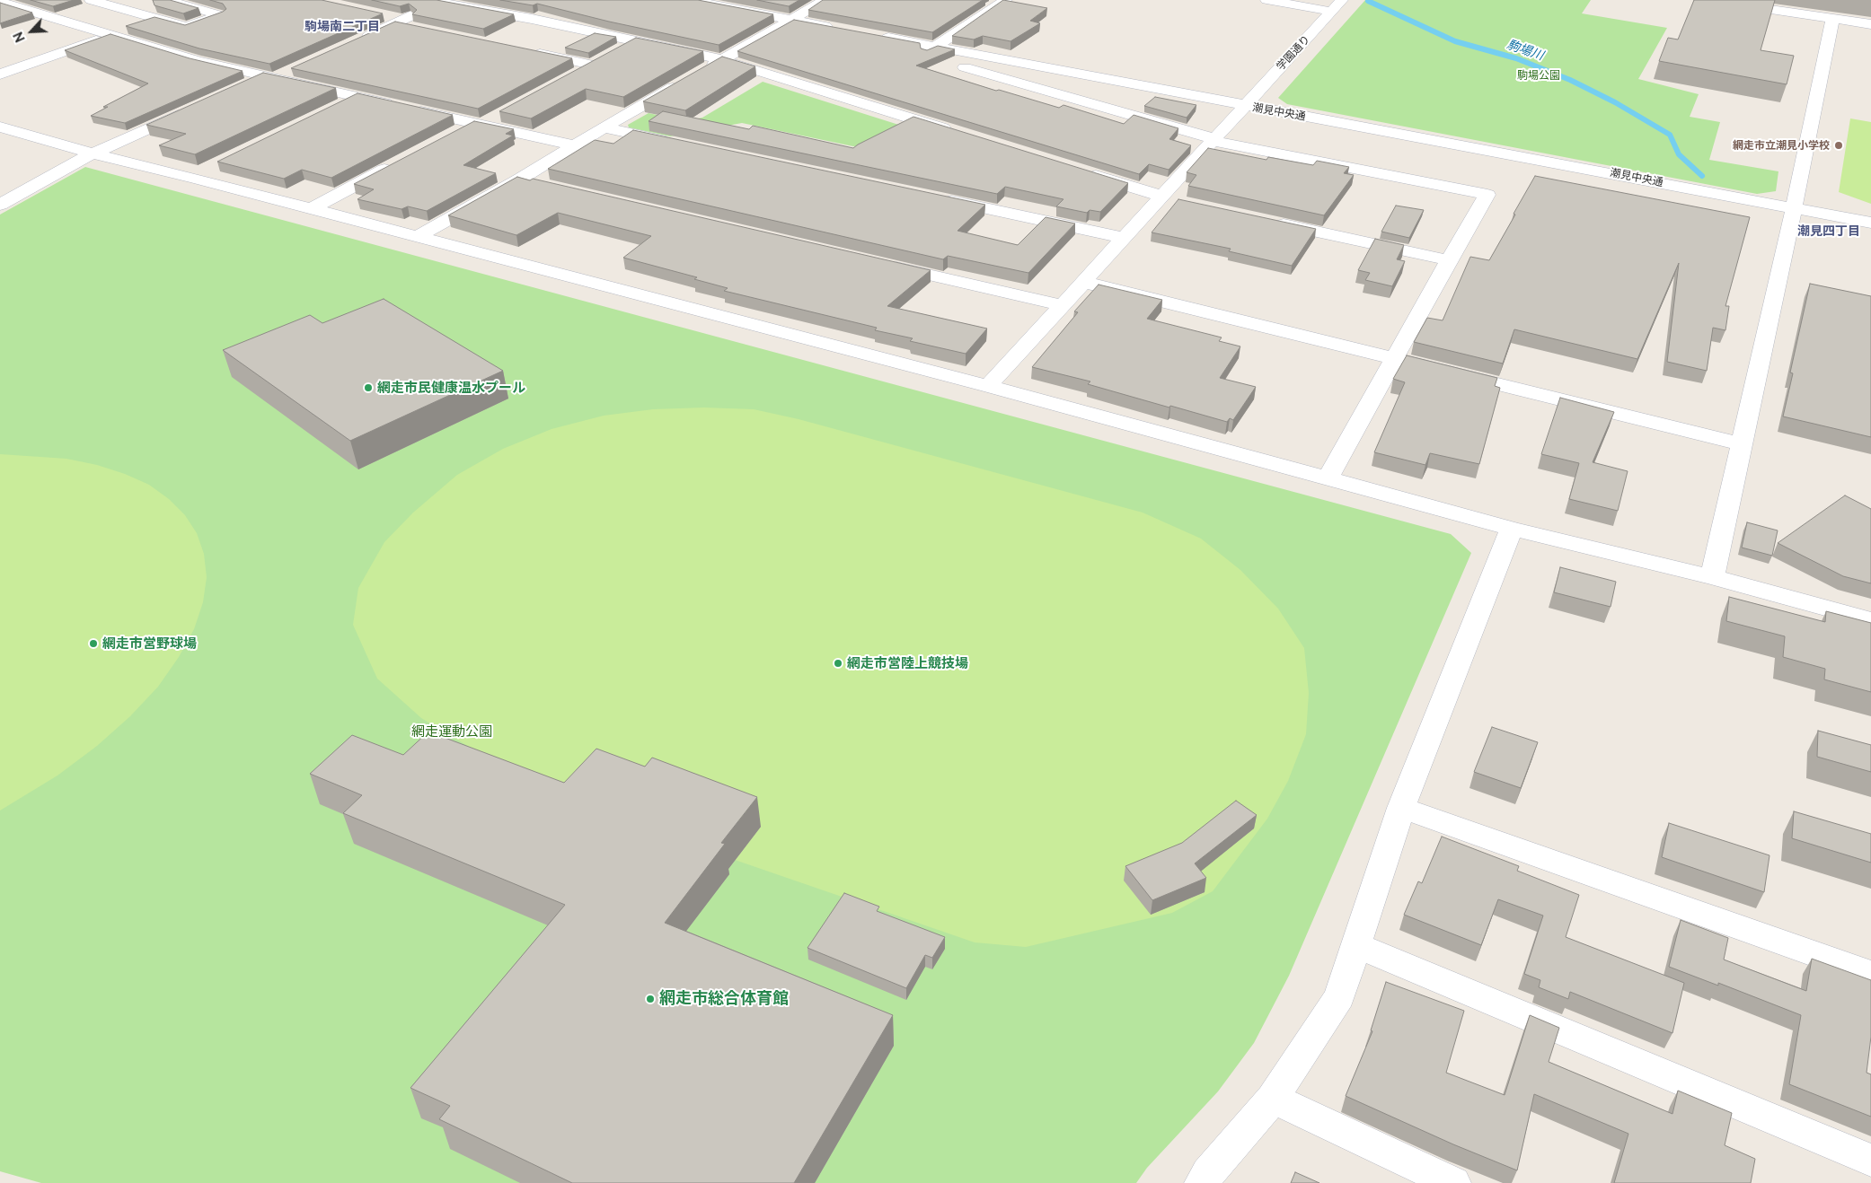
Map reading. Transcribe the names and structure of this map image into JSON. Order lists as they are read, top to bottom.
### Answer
{
  "streets": {
    "street": ["学園通り", "潮見中央通"]
  },
  "crossings": [
    ["学園通り", "潮見中央通"]
  ],
  "districts": ["駒場南二丁目", "潮見四丁目"],
  "water": ["駒場川"],
  "parks": ["駒場公園", "網走運動公園"],
  "places": [
    "網走市立潮見小学校",
    "網走市民健康温水プール",
    "網走市営野球場",
    "網走市営陸上競技場",
    "網走市総合体育館"
  ],
  "north": "bottom left"
}
